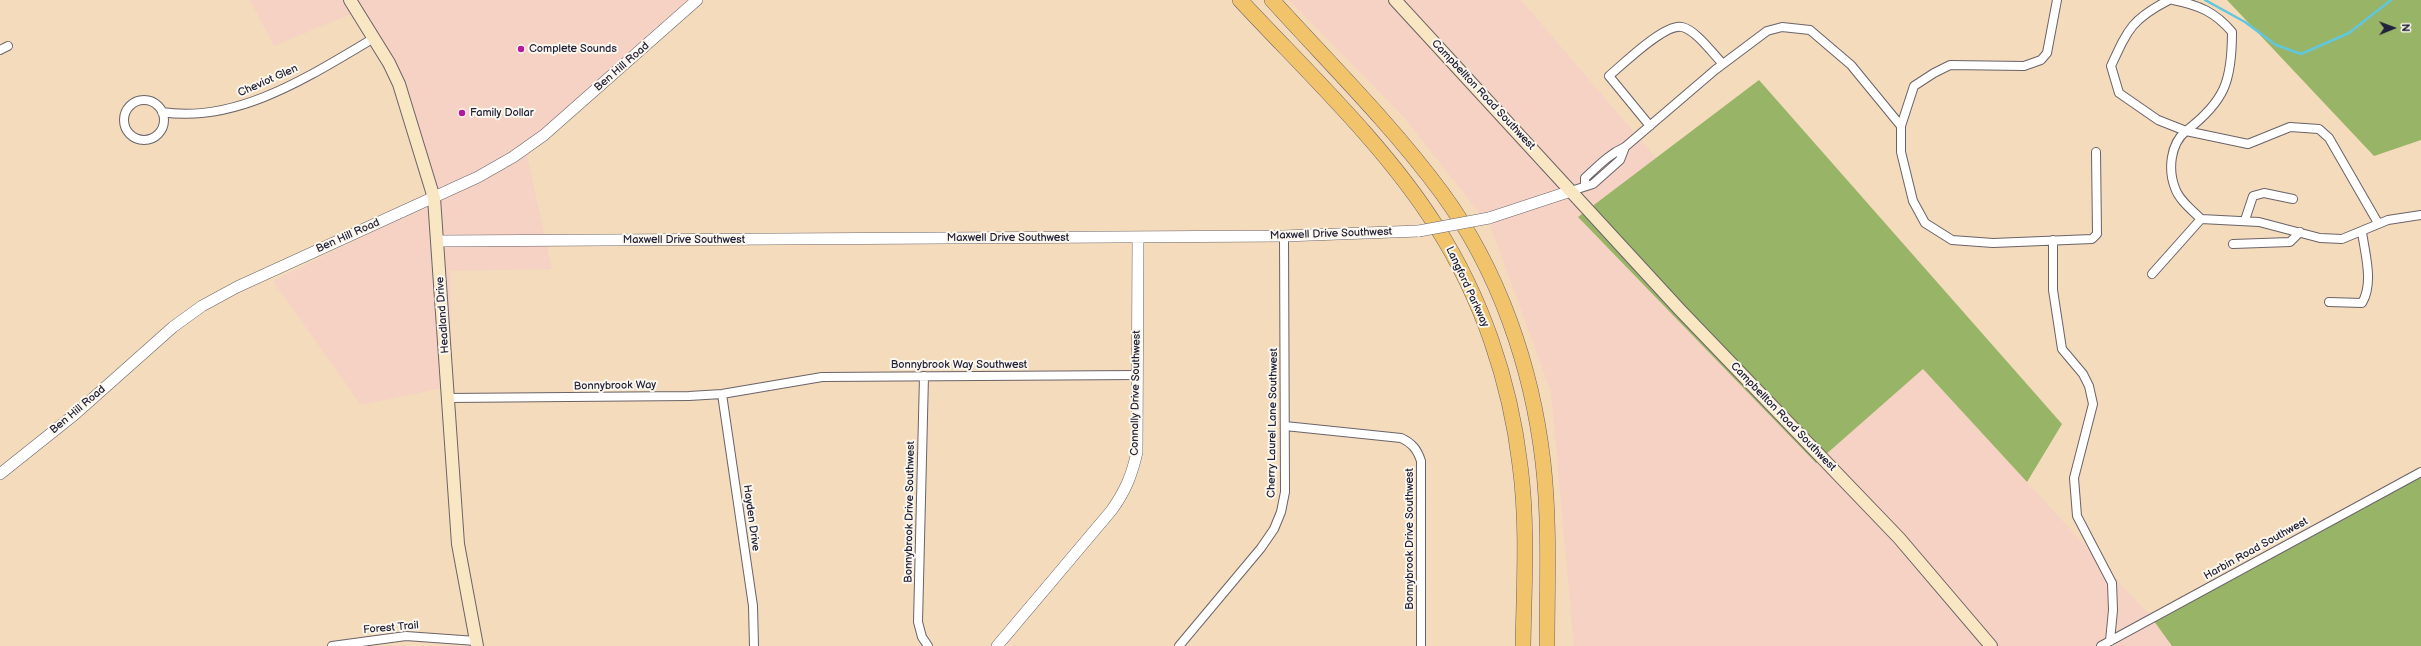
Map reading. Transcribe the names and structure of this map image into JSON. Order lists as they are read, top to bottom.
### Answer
{
  "streets": {
    "highway": ["Langford Parkway"],
    "main road": ["Campbellton Road Southwest", "Headland Drive"],
    "street": [
      "Ben Hill Road",
      "Cheviot Glen",
      "Maxwell Drive Southwest",
      "Bonnybrook Way Southwest",
      "Bonnybrook Way",
      "Connally Drive Southwest",
      "Cherry Laurel Lane Southwest",
      "Bonnybrook Drive Southwest",
      "Hayden Drive",
      "Harbin Road Southwest",
      "Forest Trail"
    ]
  },
  "crossings": [
    ["Ben Hill Road", "Headland Drive"],
    ["Cheviot Glen", "Headland Drive"],
    ["Campbellton Road Southwest", "Maxwell Drive Southwest"],
    ["Maxwell Drive Southwest", "Headland Drive"],
    ["Maxwell Drive Southwest", "Connally Drive Southwest"],
    ["Maxwell Drive Southwest", "Cherry Laurel Lane Southwest"],
    ["Headland Drive", "Bonnybrook Way"],
    ["Headland Drive", "Forest Trail"],
    ["Bonnybrook Way Southwest", "Bonnybrook Way"],
    ["Bonnybrook Way Southwest", "Connally Drive Southwest"],
    ["Bonnybrook Way Southwest", "Bonnybrook Drive Southwest"],
    ["Bonnybrook Way", "Hayden Drive"],
    ["Cherry Laurel Lane Southwest", "Bonnybrook Drive Southwest"]
  ],
  "places": ["Complete Sounds", "Family Dollar"],
  "north": "right"
}
